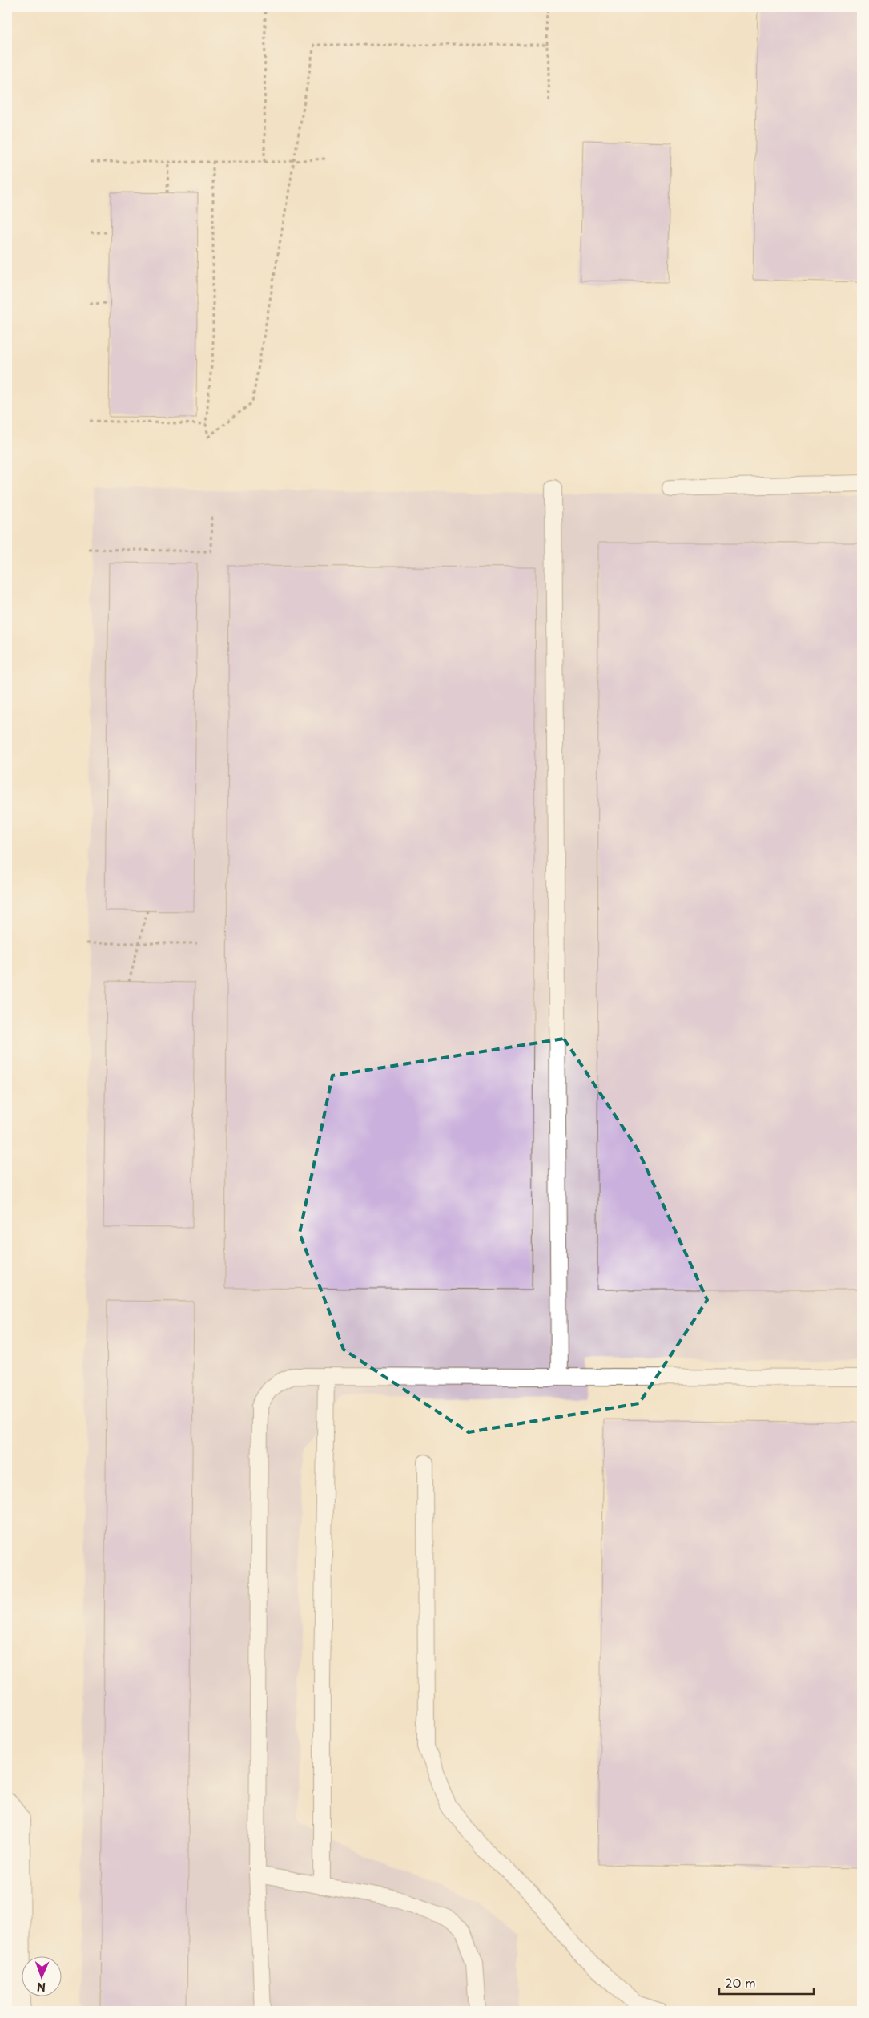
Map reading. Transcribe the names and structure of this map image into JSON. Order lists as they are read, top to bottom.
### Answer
{
  "scale_bar": "20 m",
  "north": "bottom"
}
